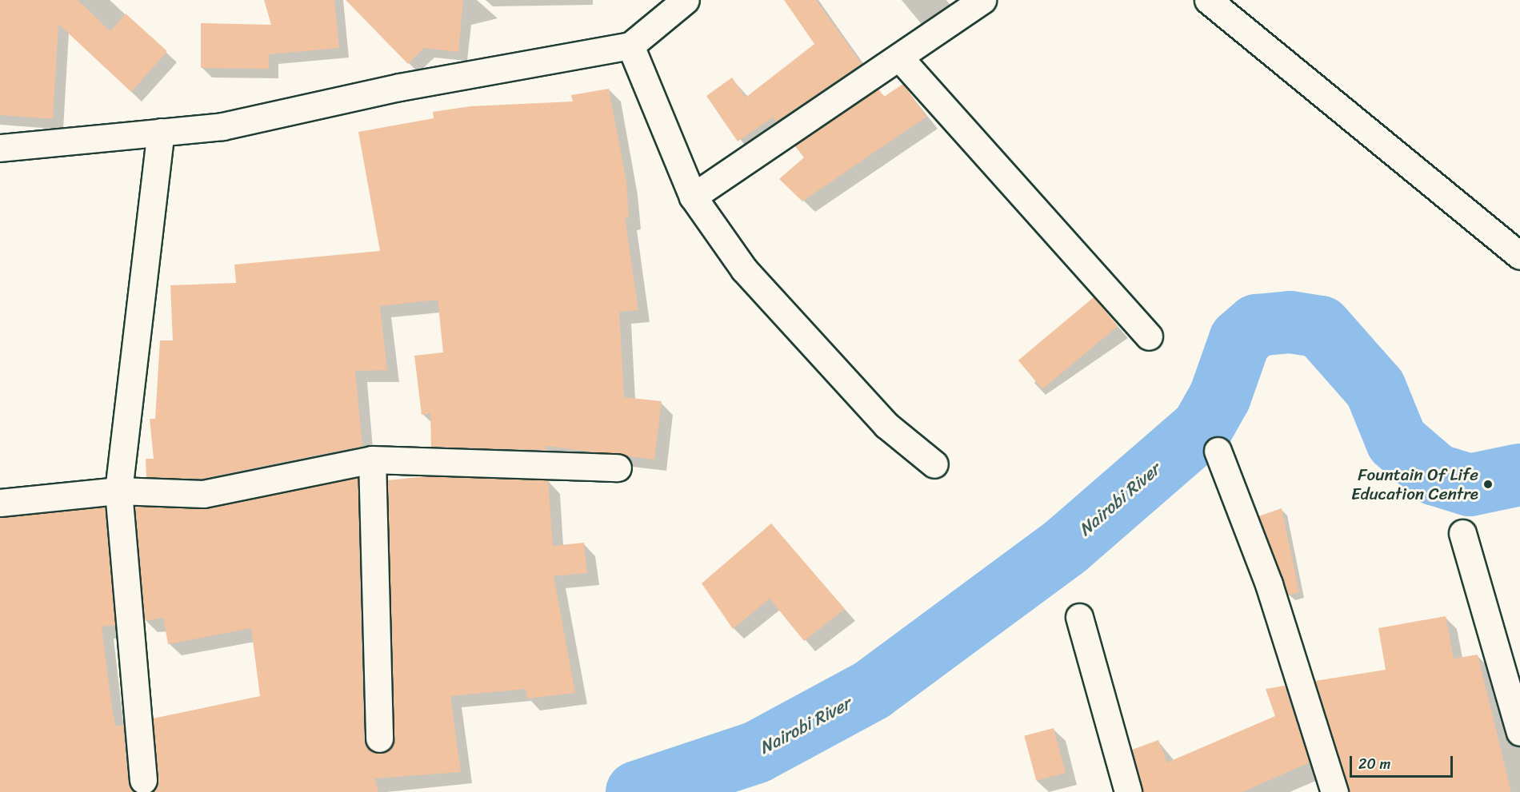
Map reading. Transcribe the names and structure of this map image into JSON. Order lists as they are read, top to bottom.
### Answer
{
  "water": ["Nairobi River"],
  "places": ["Fountain Of Life Education Centre"],
  "scale_bar": "20 m"
}
